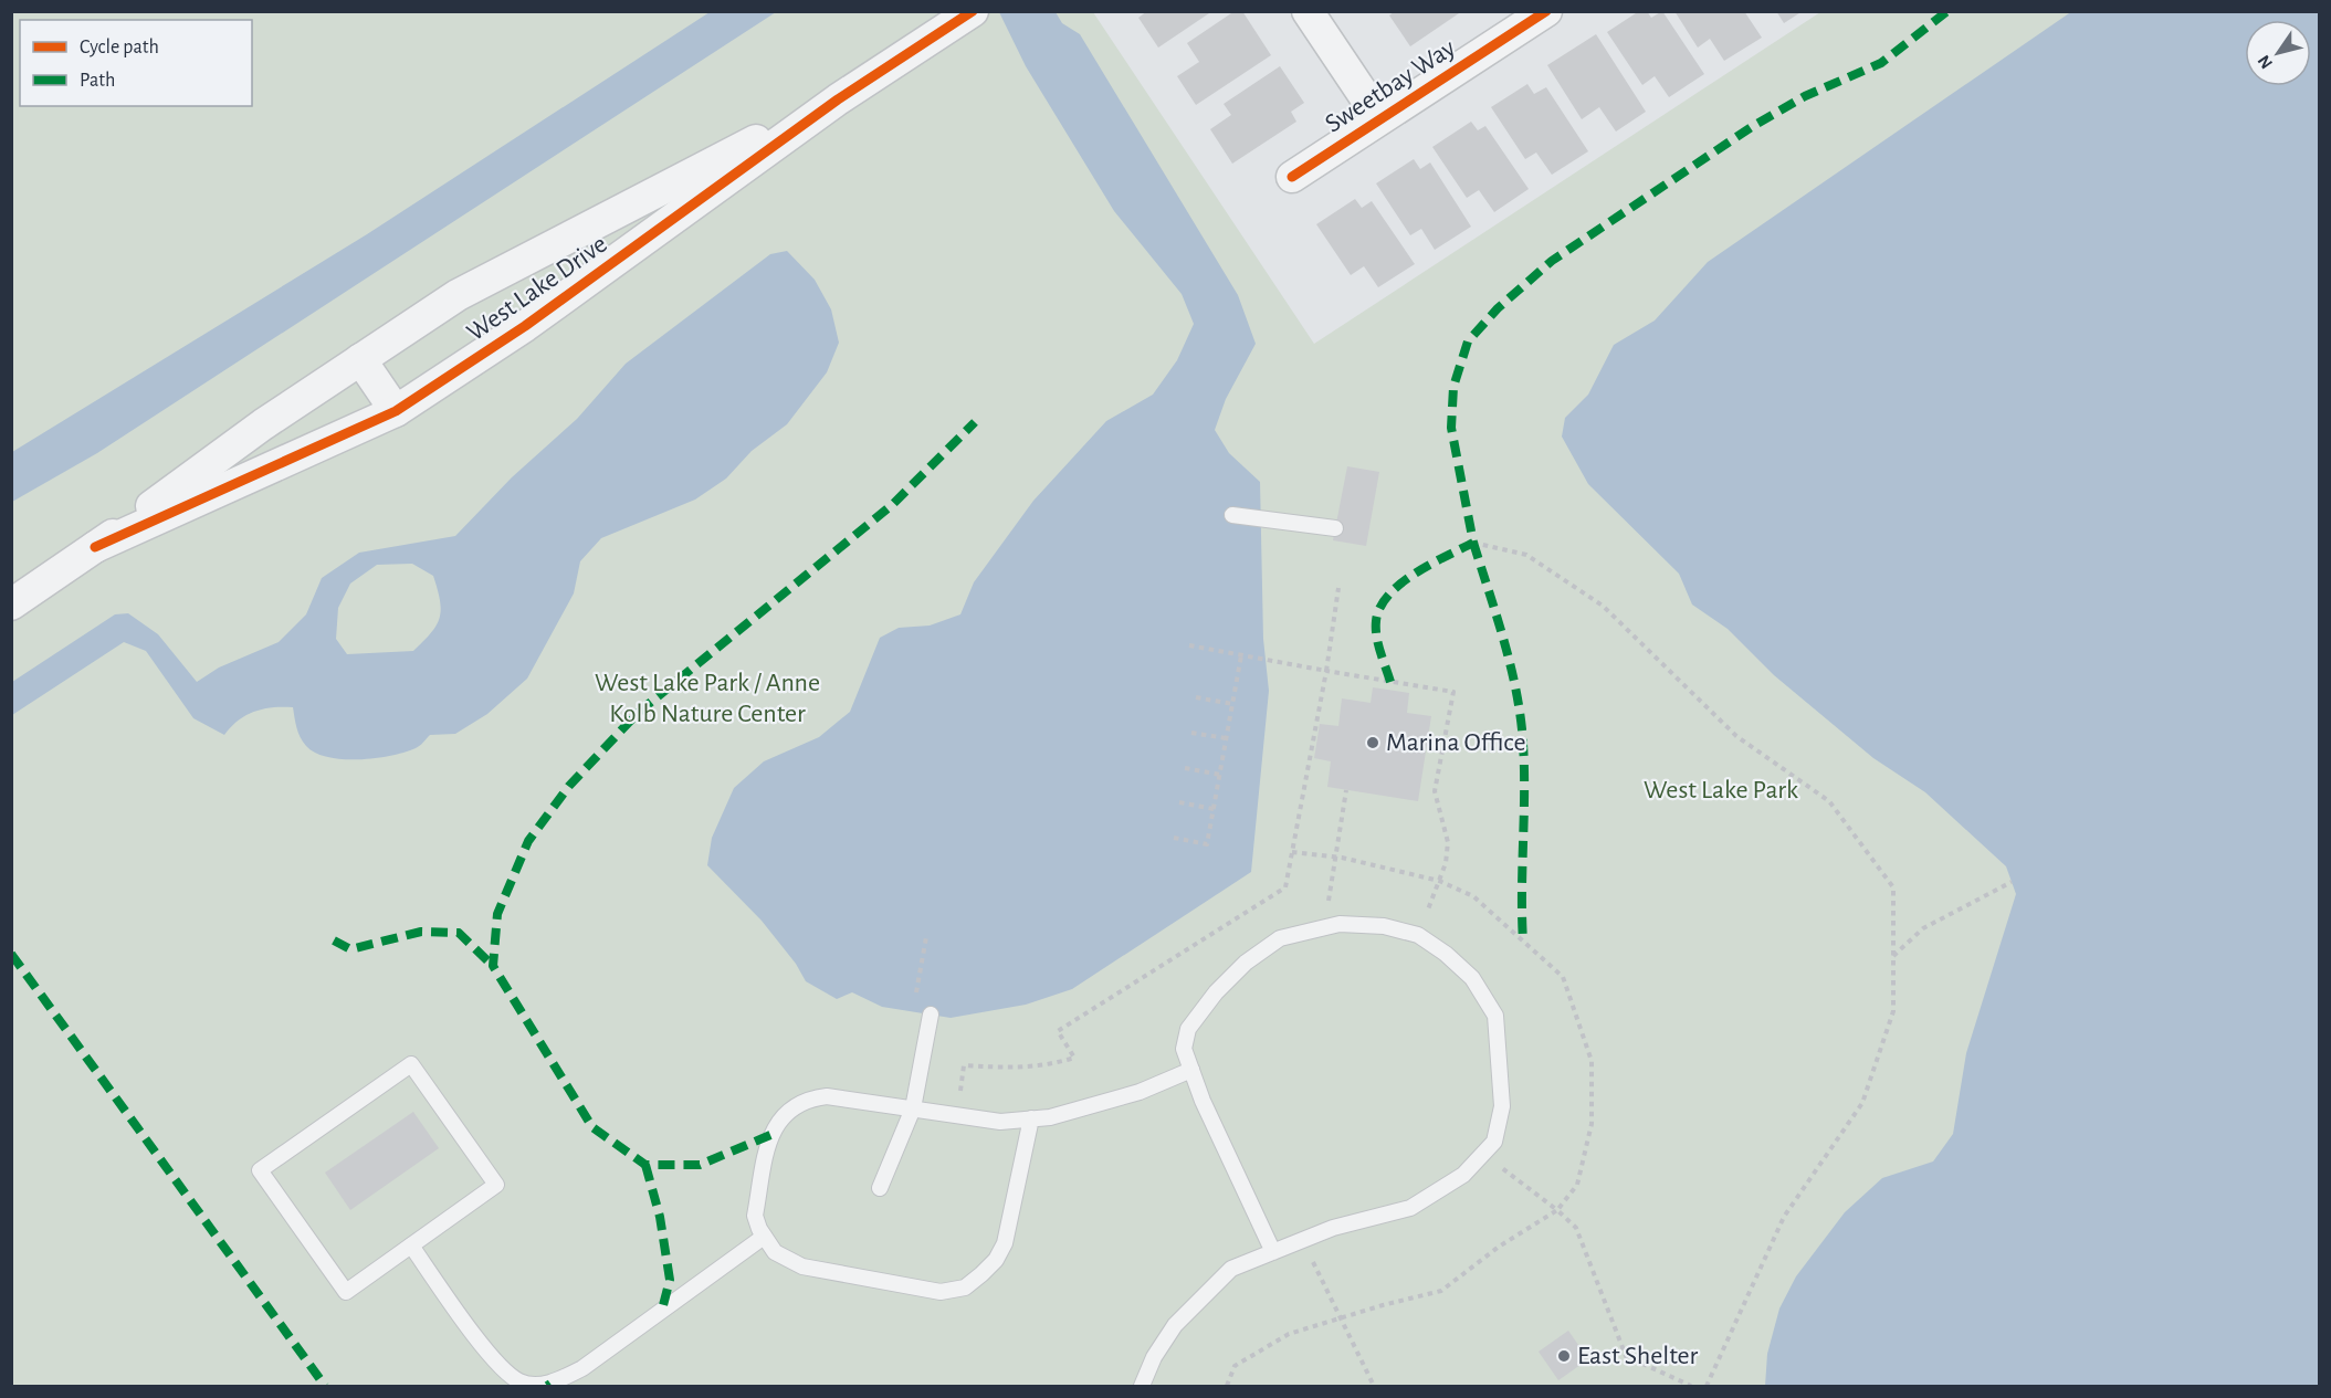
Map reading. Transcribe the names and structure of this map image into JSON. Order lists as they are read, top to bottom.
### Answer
{
  "streets": {
    "street": ["Sweetbay Way", "West Lake Drive"]
  },
  "parks": ["West Lake Park / Anne Kolb Nature Center", "West Lake Park"],
  "places": ["Marina Office", "East Shelter"],
  "legend": ["Cycle path", "Path"],
  "north": "bottom left"
}
